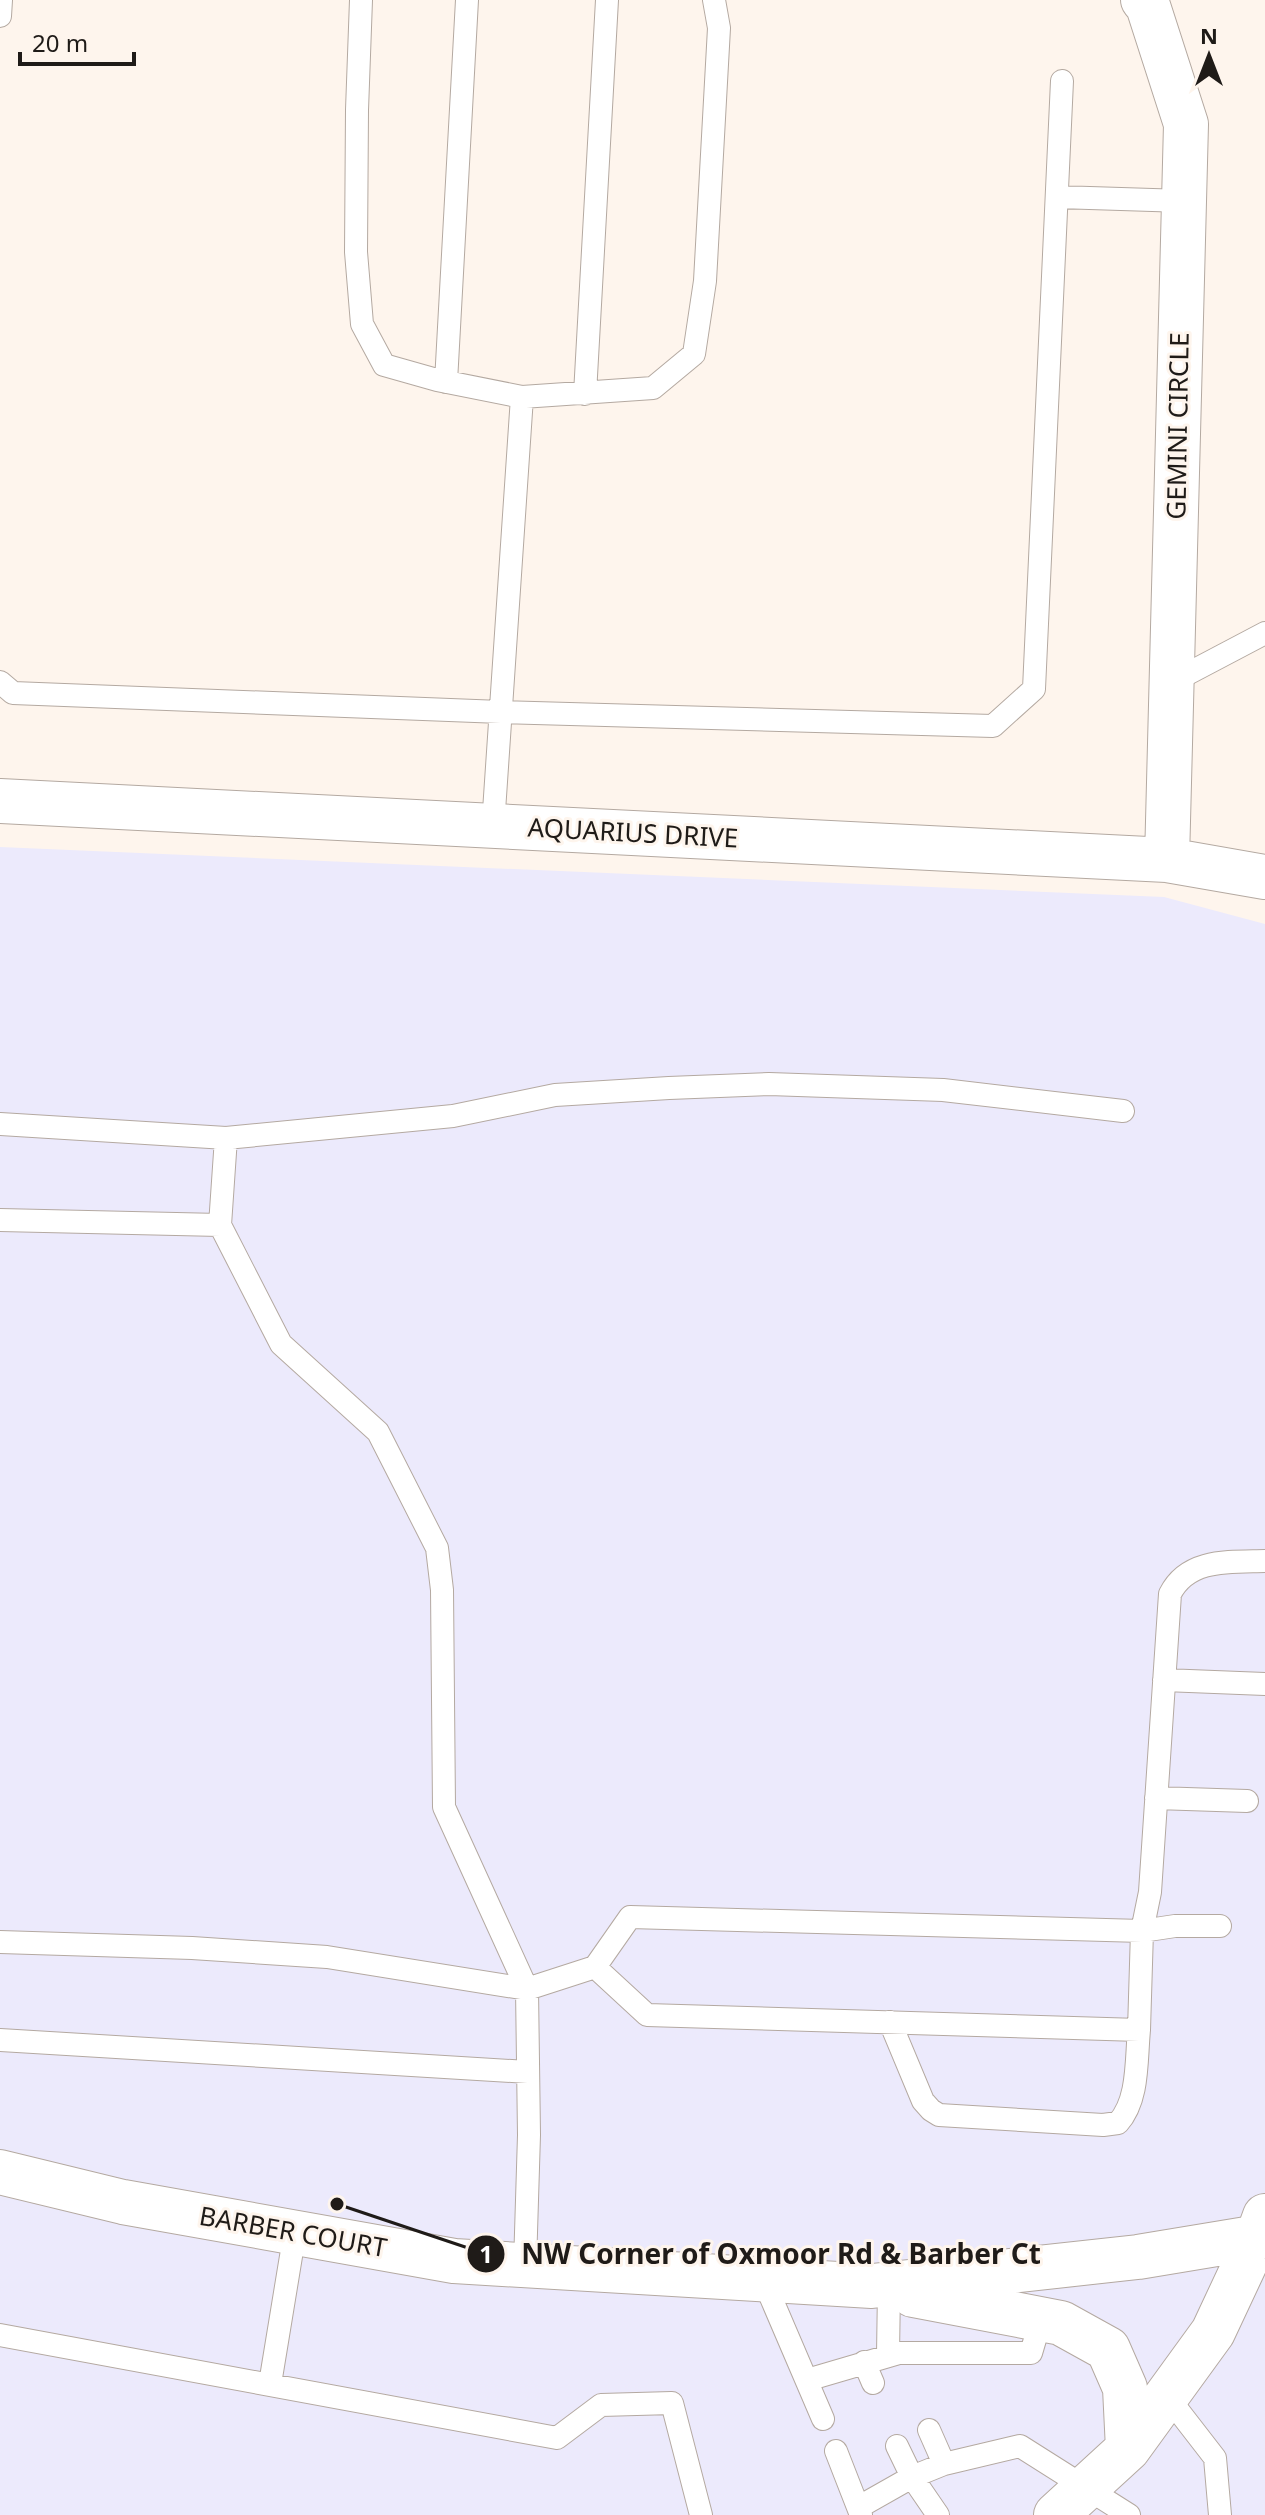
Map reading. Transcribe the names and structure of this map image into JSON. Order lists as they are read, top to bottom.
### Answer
{
  "streets": {
    "street": ["GEMINI CIRCLE", "AQUARIUS DRIVE", "BARBER COURT"]
  },
  "crossings": [
    ["GEMINI CIRCLE", "AQUARIUS DRIVE"]
  ],
  "places": ["NW Corner of Oxmoor Rd & Barber Ct"],
  "scale_bar": "20 m",
  "north": "top"
}
